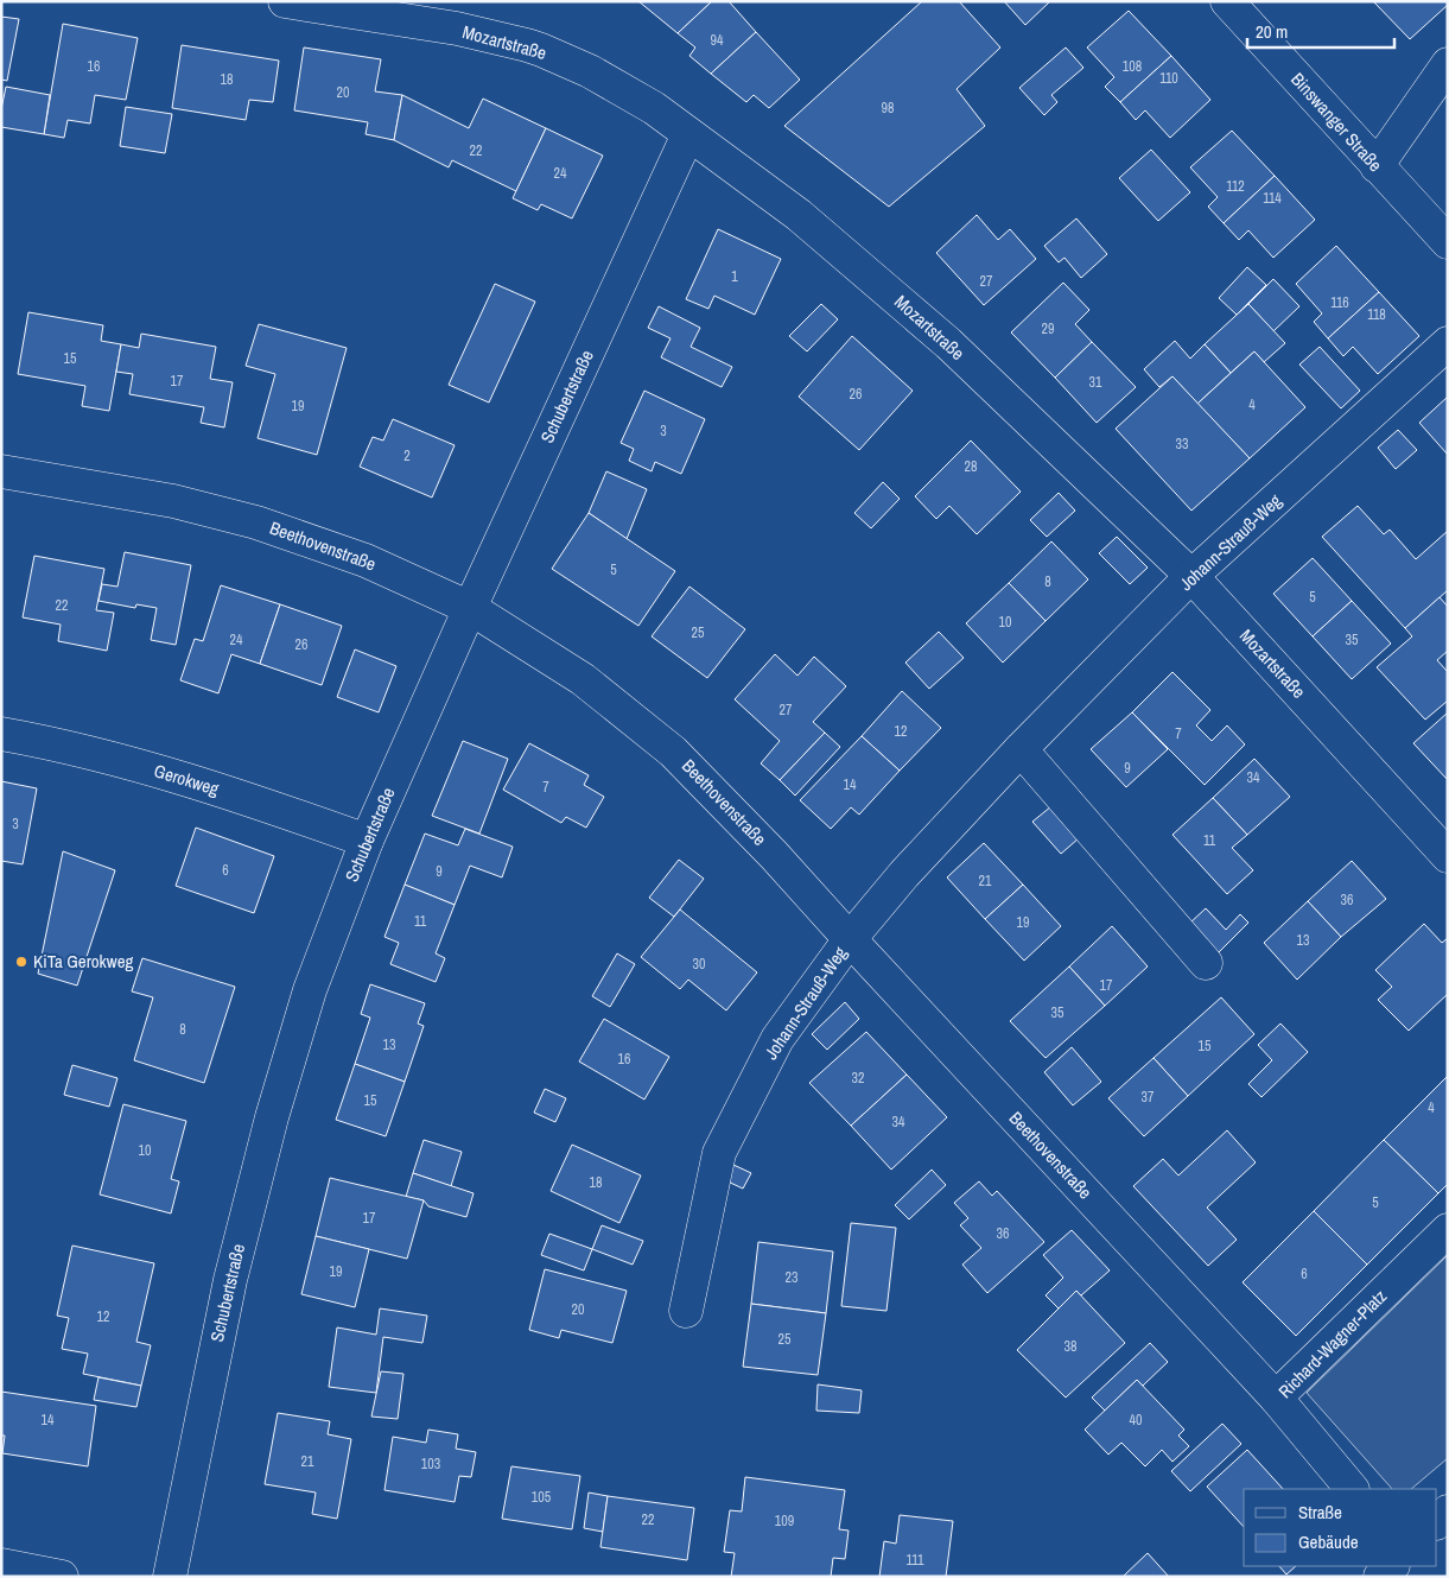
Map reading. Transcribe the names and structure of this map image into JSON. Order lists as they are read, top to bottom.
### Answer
{
  "streets": {
    "street": [
      "Mozartstraße",
      "Binswanger Straße",
      "Schubertstraße",
      "Johann-Strauß-Weg",
      "Beethovenstraße",
      "Gerokweg",
      "Richard-Wagner-Platz"
    ]
  },
  "crossings": [
    ["Mozartstraße", "Schubertstraße"],
    ["Mozartstraße", "Johann-Strauß-Weg"],
    ["Schubertstraße", "Beethovenstraße"],
    ["Schubertstraße", "Gerokweg"],
    ["Johann-Strauß-Weg", "Beethovenstraße"],
    ["Beethovenstraße", "Richard-Wagner-Platz"]
  ],
  "places": ["KiTa Gerokweg"],
  "house_numbers": [
    "94",
    "16",
    "108",
    "110",
    "18",
    "20",
    "98",
    "22",
    "24",
    "112",
    "114",
    "1",
    "27",
    "116",
    "118",
    "29",
    "15",
    "17",
    "31",
    "26",
    "4",
    "19",
    "3",
    "33",
    "2",
    "28",
    "5",
    "8",
    "5",
    "22",
    "10",
    "25",
    "24",
    "35",
    "26",
    "27",
    "12",
    "7",
    "9",
    "34",
    "14",
    "7",
    "3",
    "11",
    "6",
    "9",
    "21",
    "36",
    "11",
    "19",
    "13",
    "30",
    "17",
    "35",
    "8",
    "13",
    "15",
    "16",
    "32",
    "37",
    "15",
    "4",
    "34",
    "10",
    "18",
    "5",
    "17",
    "36",
    "19",
    "6",
    "23",
    "20",
    "12",
    "25",
    "38",
    "14",
    "40",
    "21",
    "103",
    "105",
    "22",
    "109",
    "111"
  ],
  "legend": ["Straße", "Gebäude"],
  "scale_bar": "20 m"
}
